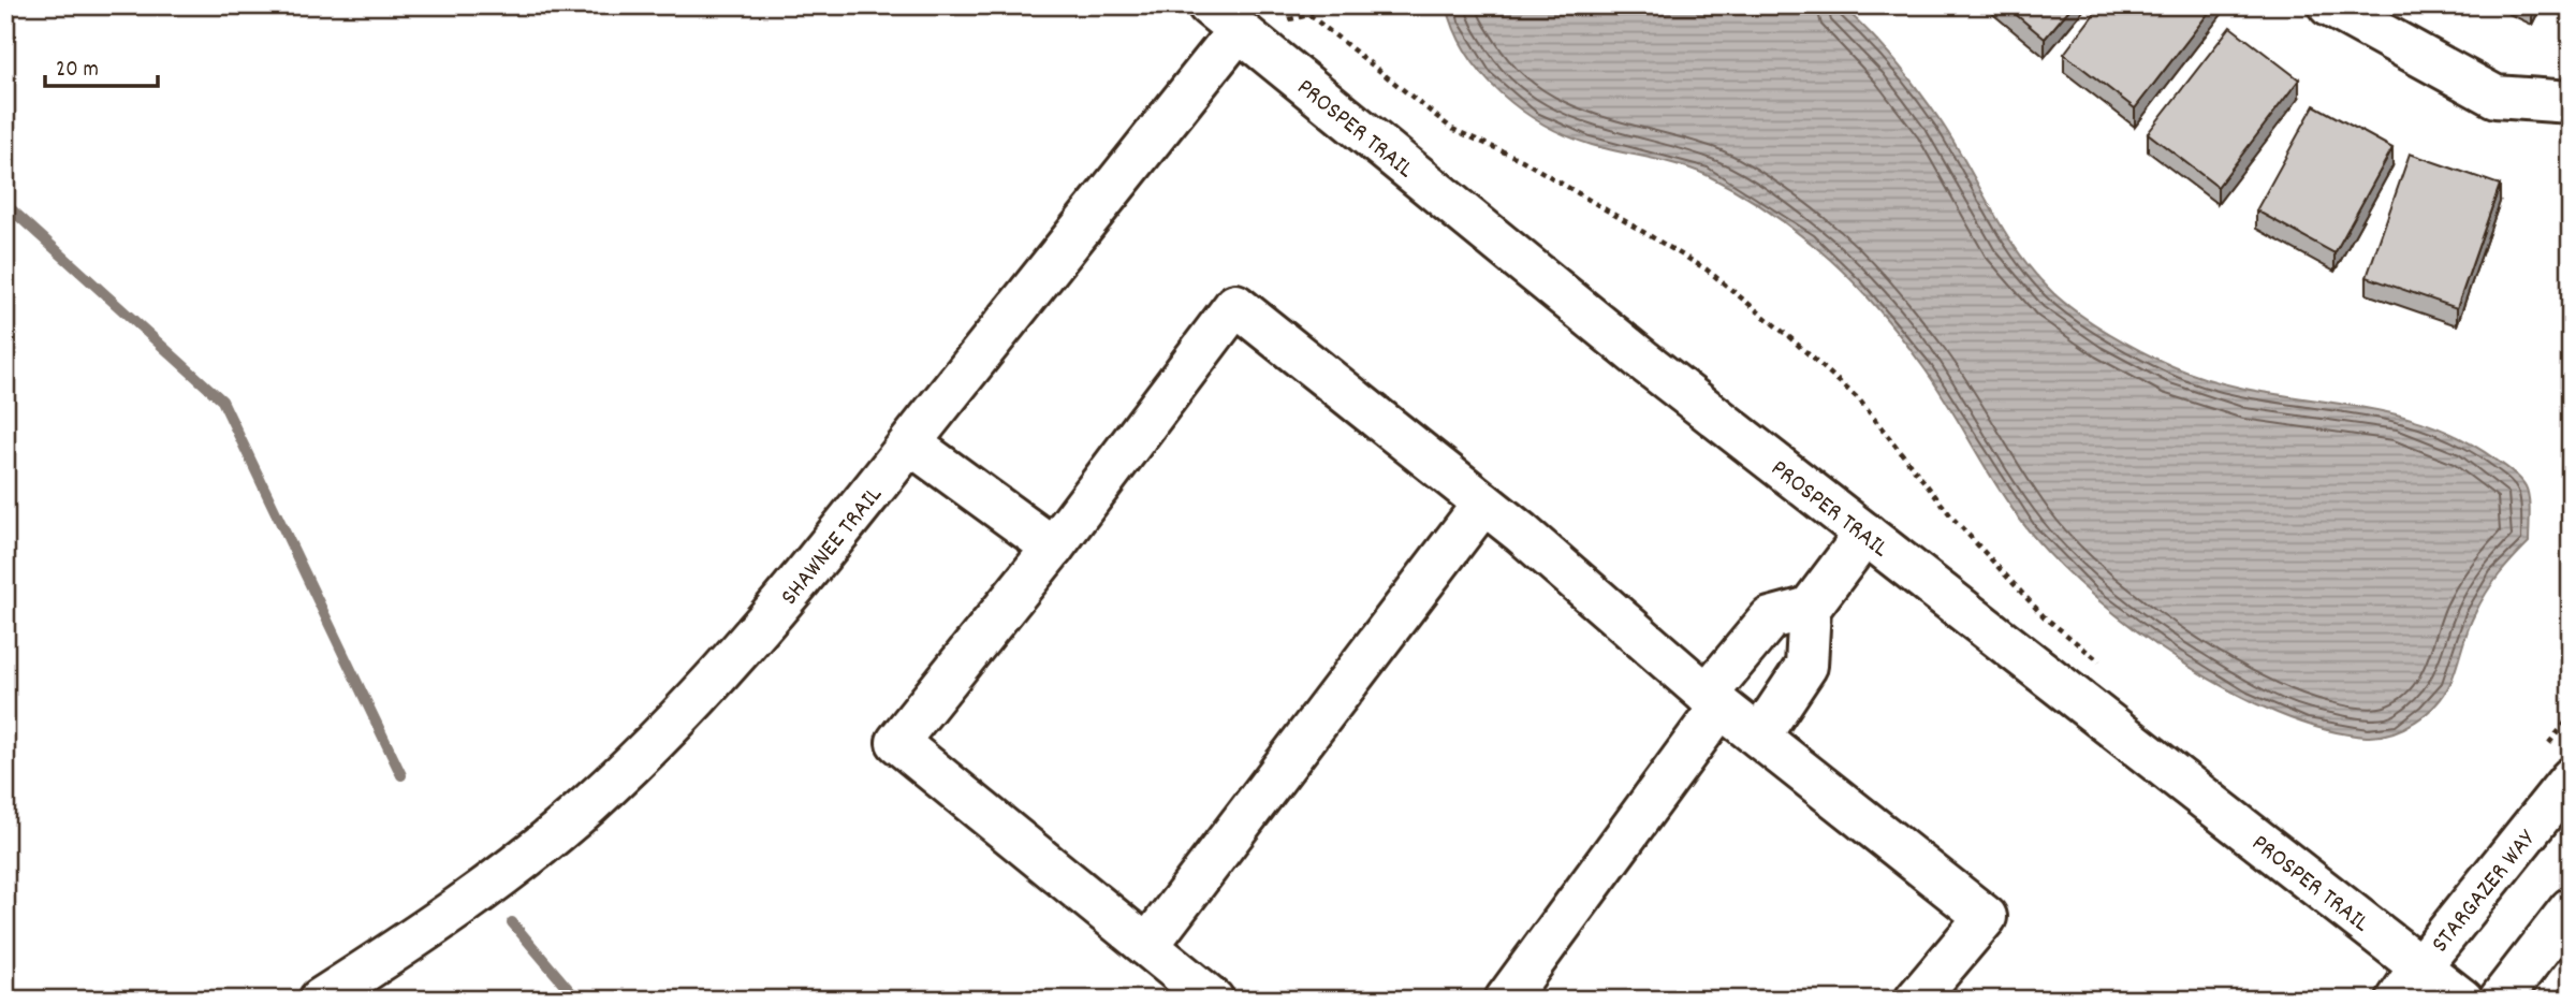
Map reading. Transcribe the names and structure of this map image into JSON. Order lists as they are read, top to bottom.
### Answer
{
  "streets": {
    "street": ["PROSPER TRAIL", "SHAWNEE TRAIL", "STARGAZER WAY"]
  },
  "crossings": [
    ["PROSPER TRAIL", "SHAWNEE TRAIL"],
    ["PROSPER TRAIL", "STARGAZER WAY"]
  ],
  "scale_bar": "20 m"
}
